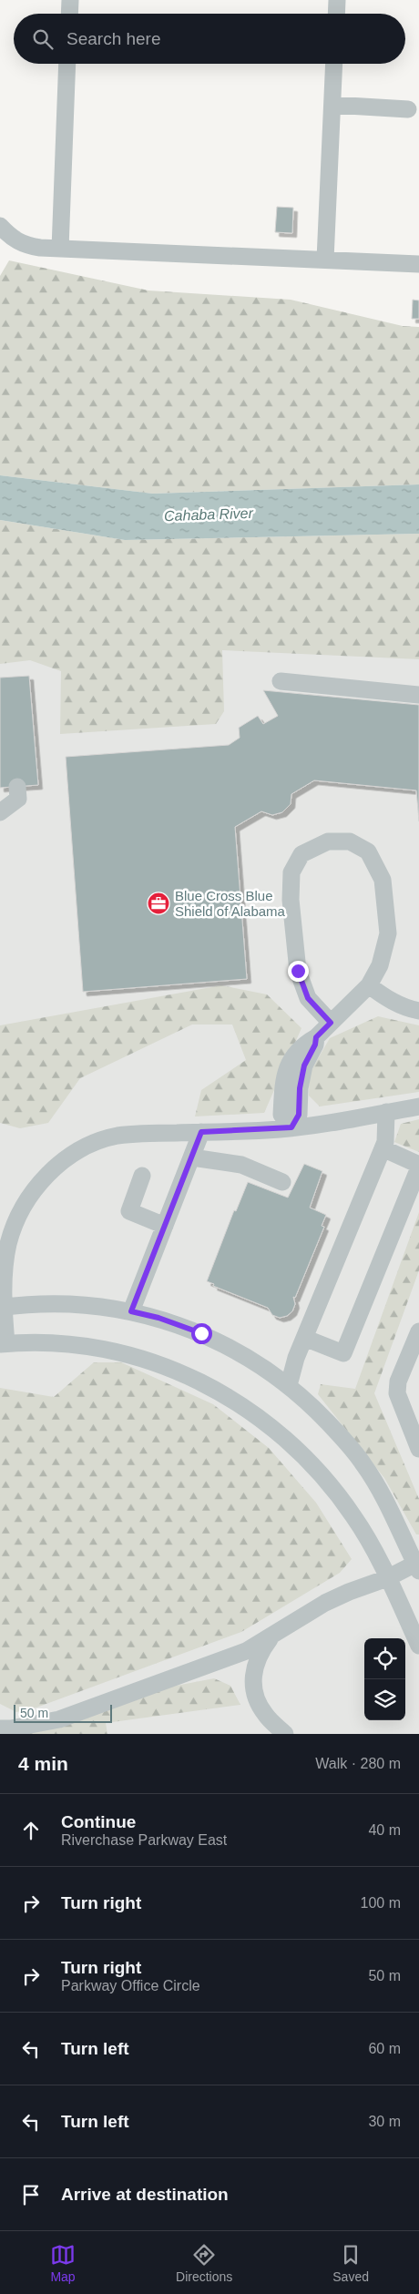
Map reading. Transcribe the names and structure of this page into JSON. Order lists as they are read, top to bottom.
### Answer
{
  "water": ["Cahaba River"],
  "places": {
    "office": ["Blue Cross Blue Shield of Alabama"]
  },
  "scale_bar": "50 m",
  "page": {
    "search": "Search here",
    "scale": "50 m",
    "heading": ["4 min", "Walk · 280 m"],
    "list": [
      ["Continue", "Riverchase Parkway East", "40 m"],
      ["Turn right", "100 m"],
      ["Turn right", "Parkway Office Circle", "50 m"],
      ["Turn left", "60 m"],
      ["Turn left", "30 m"],
      "Arrive at destination"
    ],
    "nav": ["Map", "Directions", "Saved"]
  }
}
